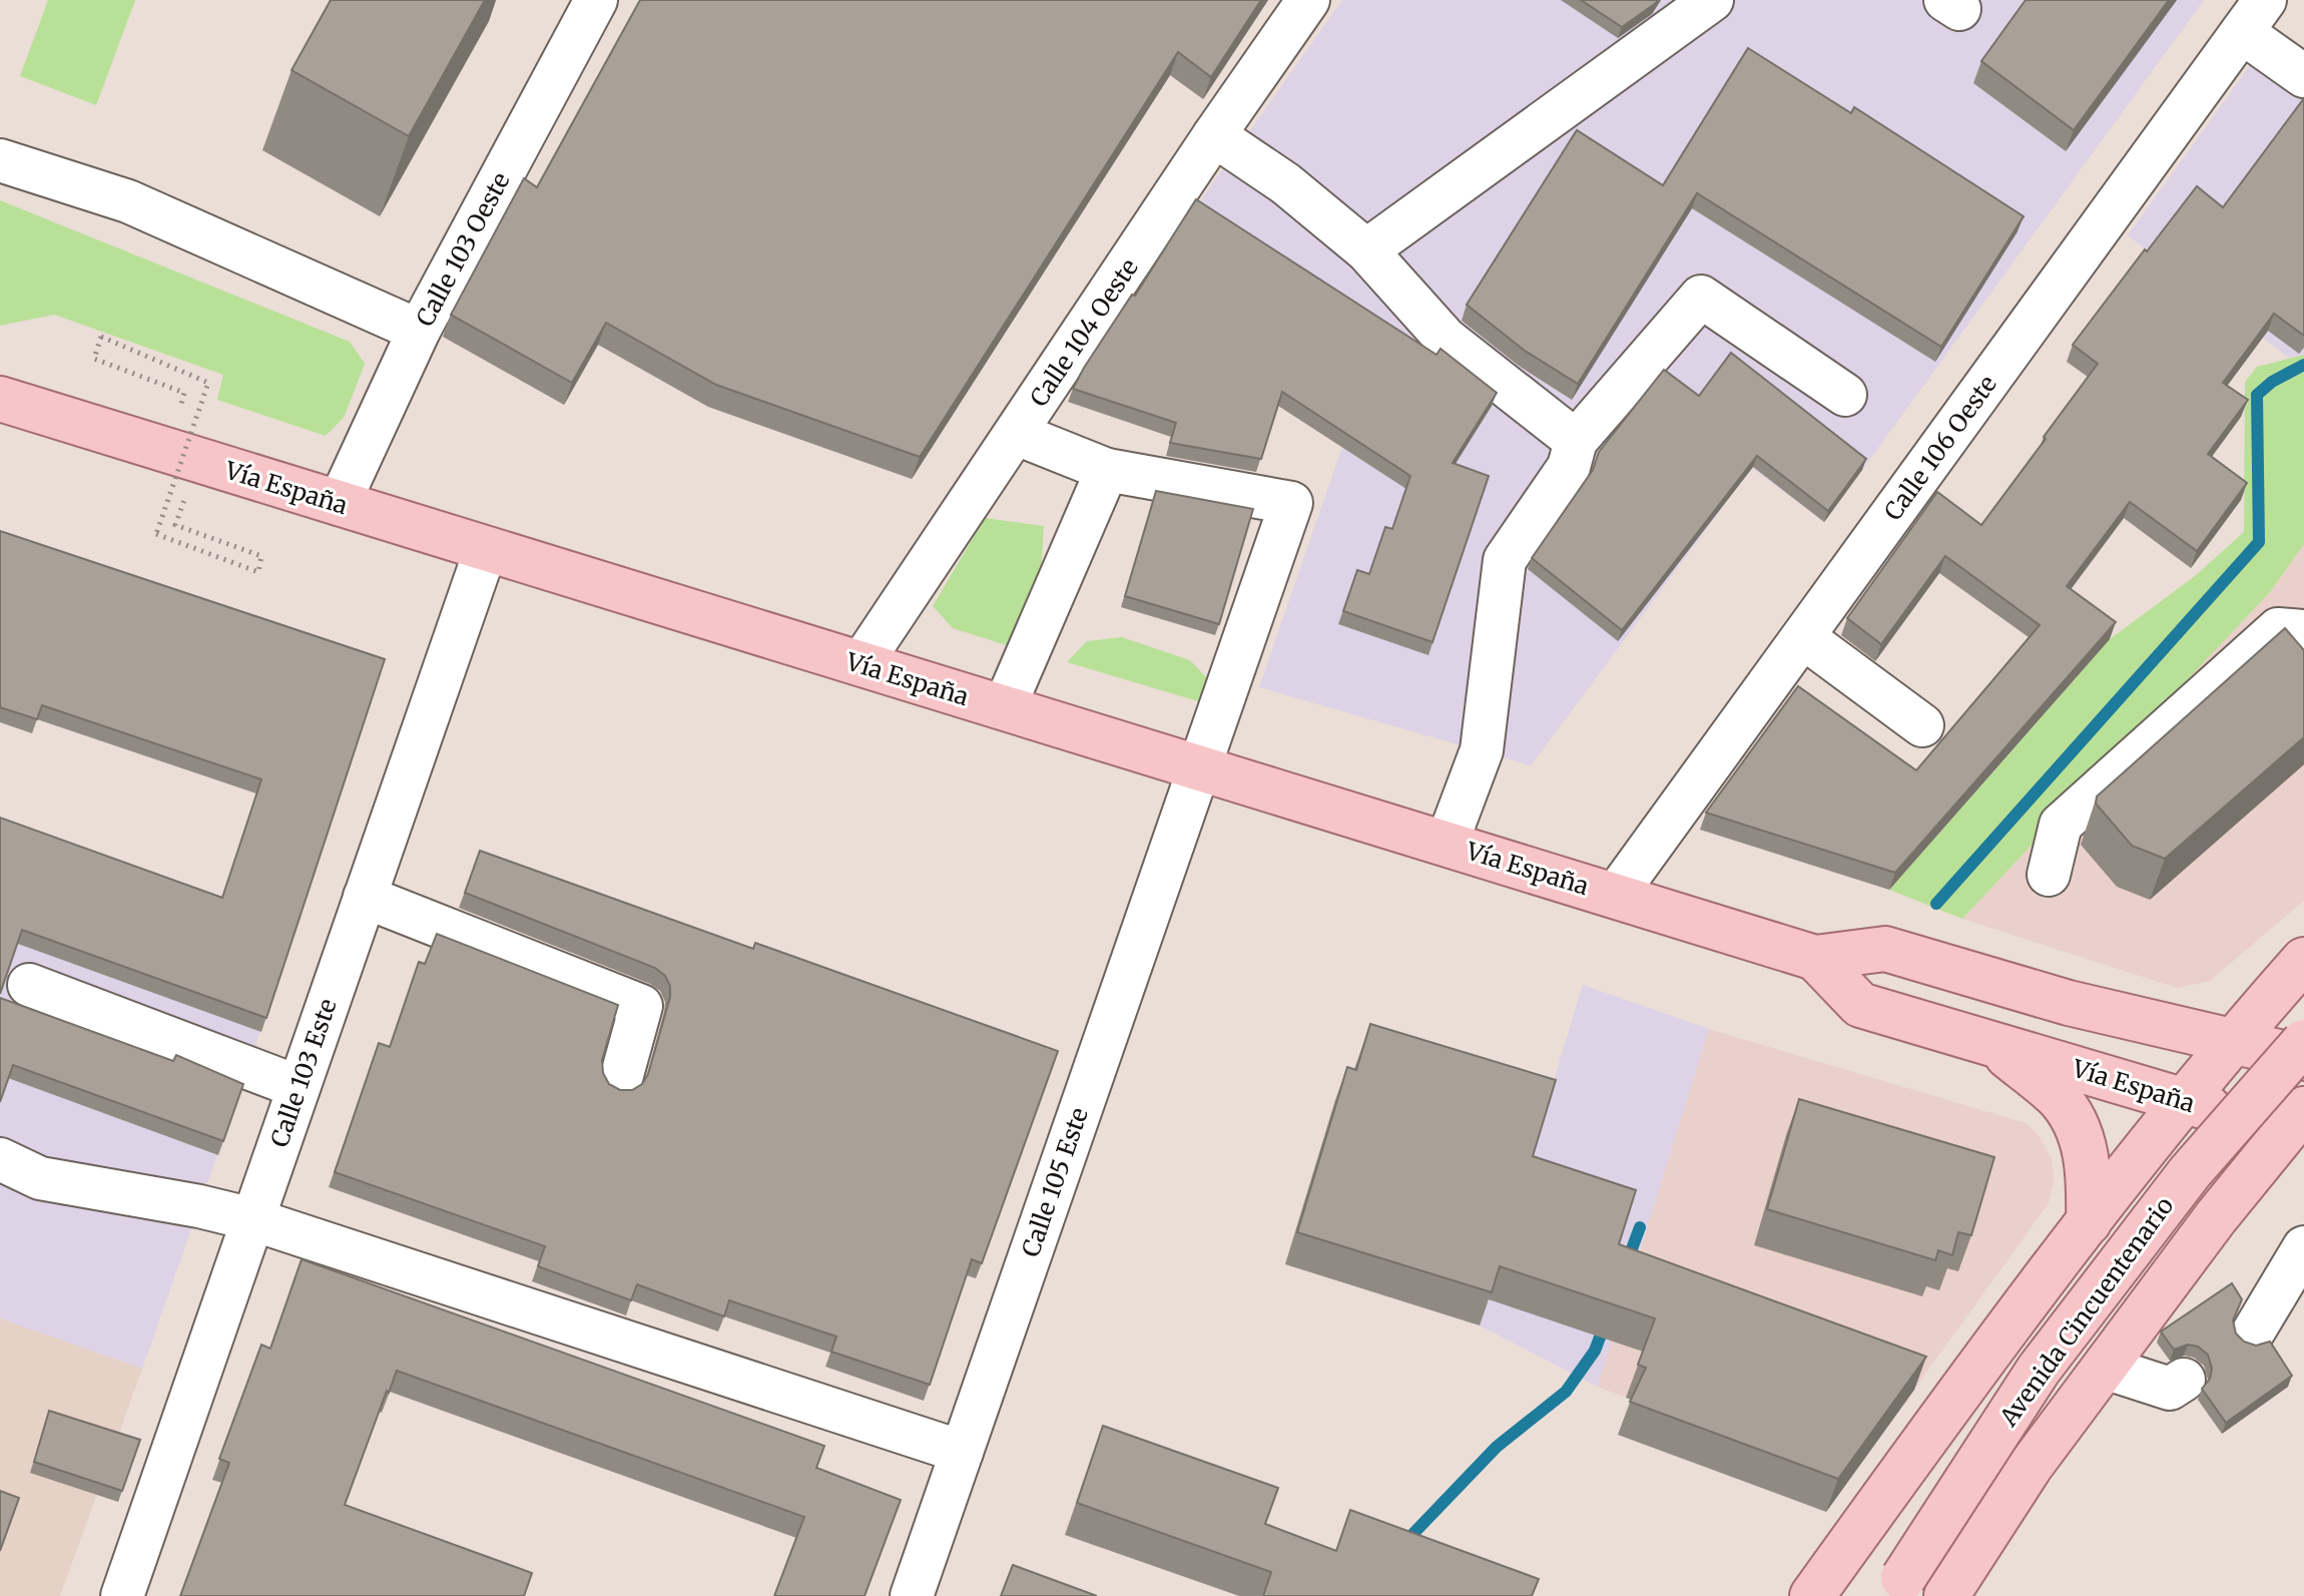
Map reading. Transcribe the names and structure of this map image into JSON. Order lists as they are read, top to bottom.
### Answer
{
  "streets": {
    "main road": ["Vía España", "Avenida Cincuentenario"],
    "street": [
      "Calle 103 Oeste",
      "Calle 104 Oeste",
      "Calle 106 Oeste",
      "Calle 103 Este",
      "Calle 105 Este"
    ]
  },
  "crossings": [
    ["Calle 103 Oeste", "Vía España"],
    ["Calle 104 Oeste", "Vía España"],
    ["Calle 106 Oeste", "Vía España"],
    ["Vía España", "Calle 103 Este"],
    ["Vía España", "Calle 105 Este"]
  ]
}
